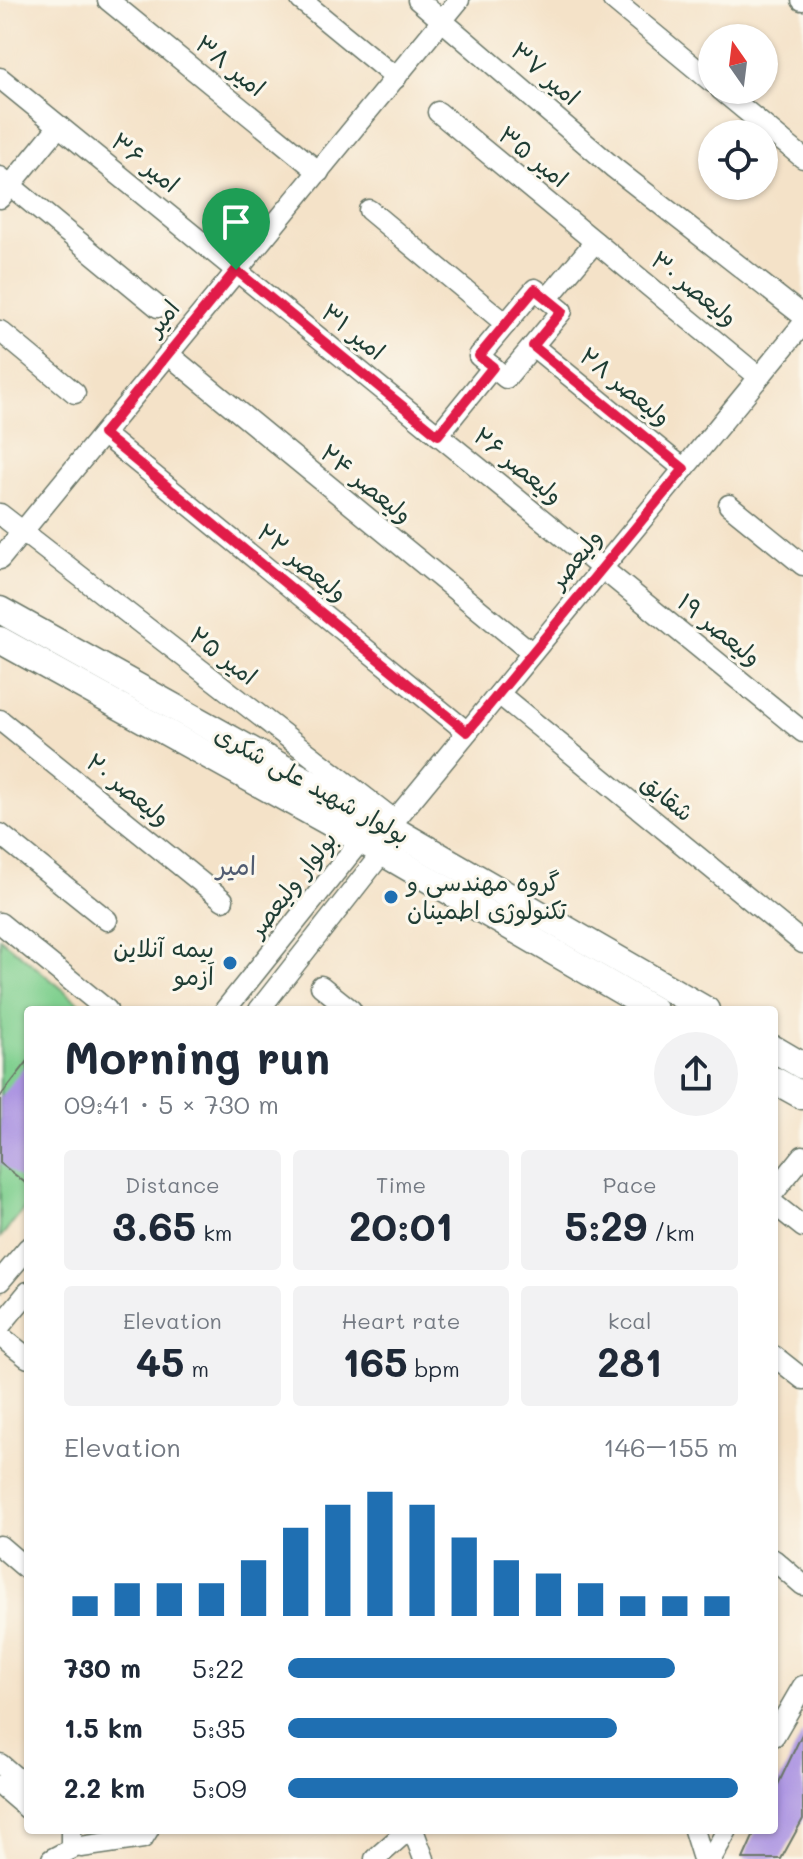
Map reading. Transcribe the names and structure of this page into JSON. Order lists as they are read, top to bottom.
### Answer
{
  "streets": {
    "main road": ["بولوار شهید علی شکری"],
    "street": [
      "امیر ۳۸",
      "امیر ۳۷",
      "امیر ۳۵",
      "امیر ۳۶",
      "ولیعصر ۳۰",
      "امیر",
      "امیر ۳۱",
      "ولیعصر ۲۸",
      "ولیعصر ۲۶",
      "ولیعصر ۲۴",
      "ولیعصر",
      "ولیعصر ۲۲",
      "ولیعصر ۱۹",
      "امیر ۲۵",
      "ولیعصر ۲۰",
      "شقایق",
      "بولوار ولیعصر"
    ]
  },
  "crossings": [
    ["امیر ۳۸", "امیر"],
    ["امیر ۳۷", "امیر"],
    ["امیر ۳۵", "ولیعصر ۳۰"],
    ["امیر ۳۶", "امیر"],
    ["امیر ۳۶", "امیر ۳۱"],
    ["ولیعصر ۳۰", "ولیعصر"],
    ["امیر", "امیر ۳۱"],
    ["امیر", "ولیعصر ۲۴"],
    ["امیر", "ولیعصر ۲۲"],
    ["امیر", "امیر ۲۵"],
    ["امیر ۳۱", "ولیعصر ۲۶"],
    ["ولیعصر ۲۸", "ولیعصر"],
    ["ولیعصر ۲۶", "ولیعصر"],
    ["ولیعصر ۲۶", "ولیعصر ۱۹"],
    ["ولیعصر ۲۴", "ولیعصر"],
    ["ولیعصر", "ولیعصر ۲۲"],
    ["ولیعصر", "ولیعصر ۱۹"],
    ["ولیعصر", "امیر ۲۵"],
    ["ولیعصر", "بولوار شهید علی شکری"],
    ["ولیعصر", "شقایق"],
    ["ولیعصر", "بولوار ولیعصر"],
    ["امیر ۲۵", "بولوار شهید علی شکری"],
    ["امیر ۲۵", "بولوار ولیعصر"],
    ["بولوار شهید علی شکری", "بولوار ولیعصر"]
  ],
  "districts": ["امیر"],
  "places": ["گروه مهندسی و تکنولوژی اطمینان", "بیمه آنلاین اَزمو"],
  "north": "top",
  "page": {
    "heading": ["Morning run", "09:41 · 5 × 730 m"],
    "stats": [
      ["Distance", "3.65 km"],
      ["Time", "20:01"],
      ["Pace", "5:29 /km"],
      ["Elevation", "45 m"],
      ["Heart rate", "165 bpm"],
      ["kcal", "281"]
    ],
    "chart": ["Elevation", "146–155 m"],
    "list": [
      {
        "name": "730 m",
        "note": "5:22"
      },
      {
        "name": "1.5 km",
        "note": "5:35"
      },
      {
        "name": "2.2 km",
        "note": "5:09"
      }
    ]
  }
}
